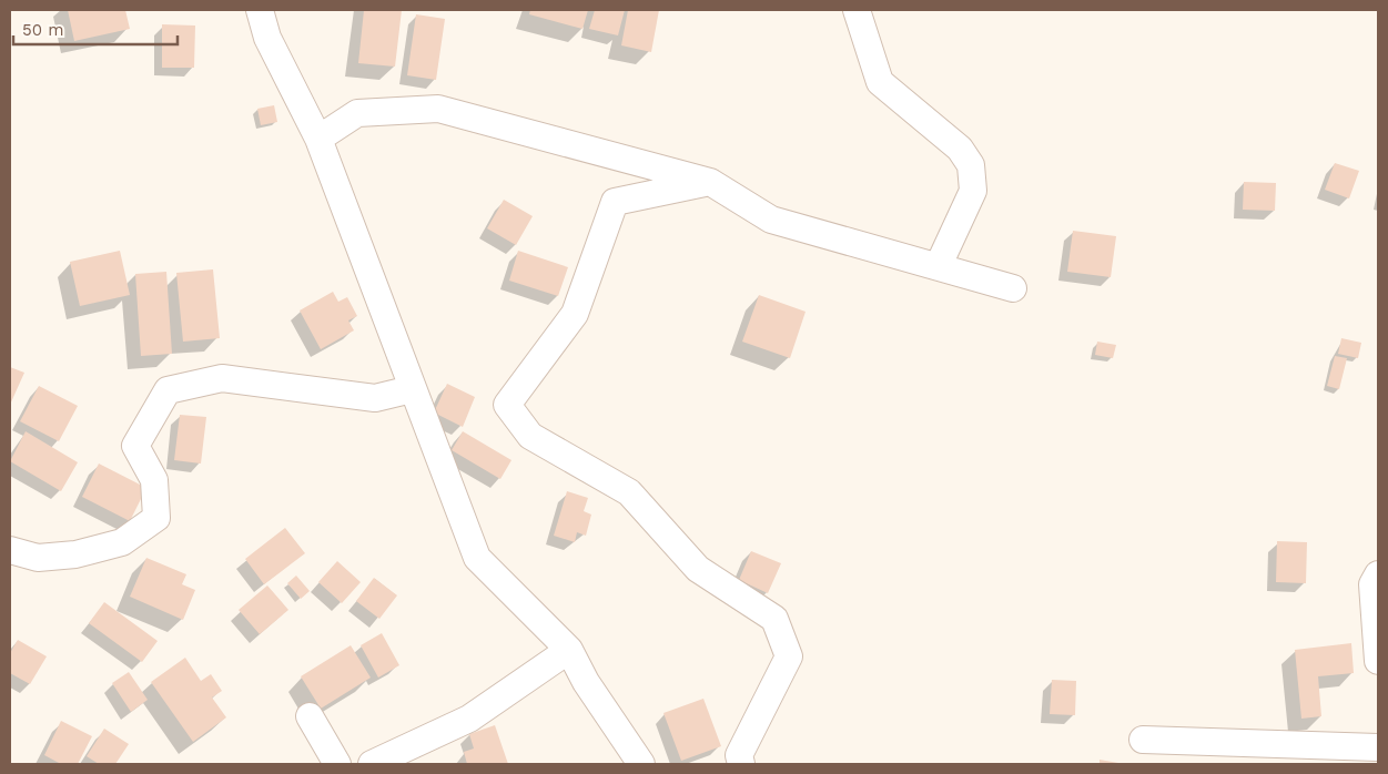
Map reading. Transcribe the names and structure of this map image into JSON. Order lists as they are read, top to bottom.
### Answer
{
  "scale_bar": "50 m"
}
